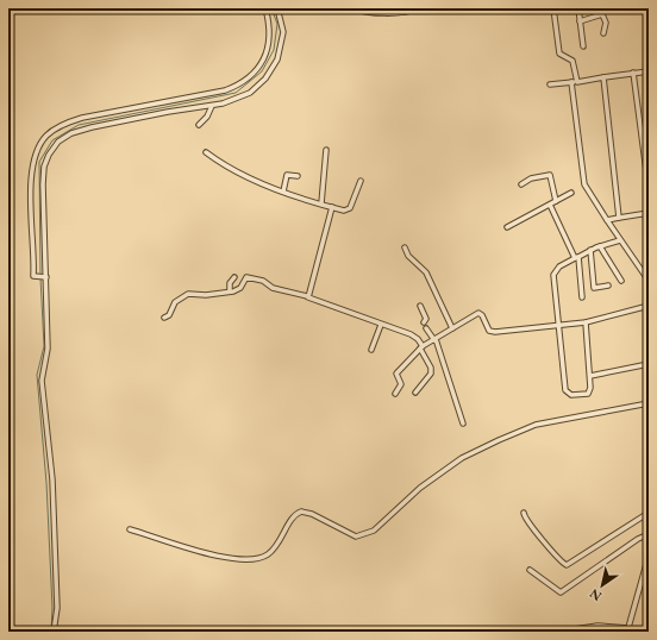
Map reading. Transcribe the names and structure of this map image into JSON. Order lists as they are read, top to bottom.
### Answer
{
  "north": "bottom left"
}
